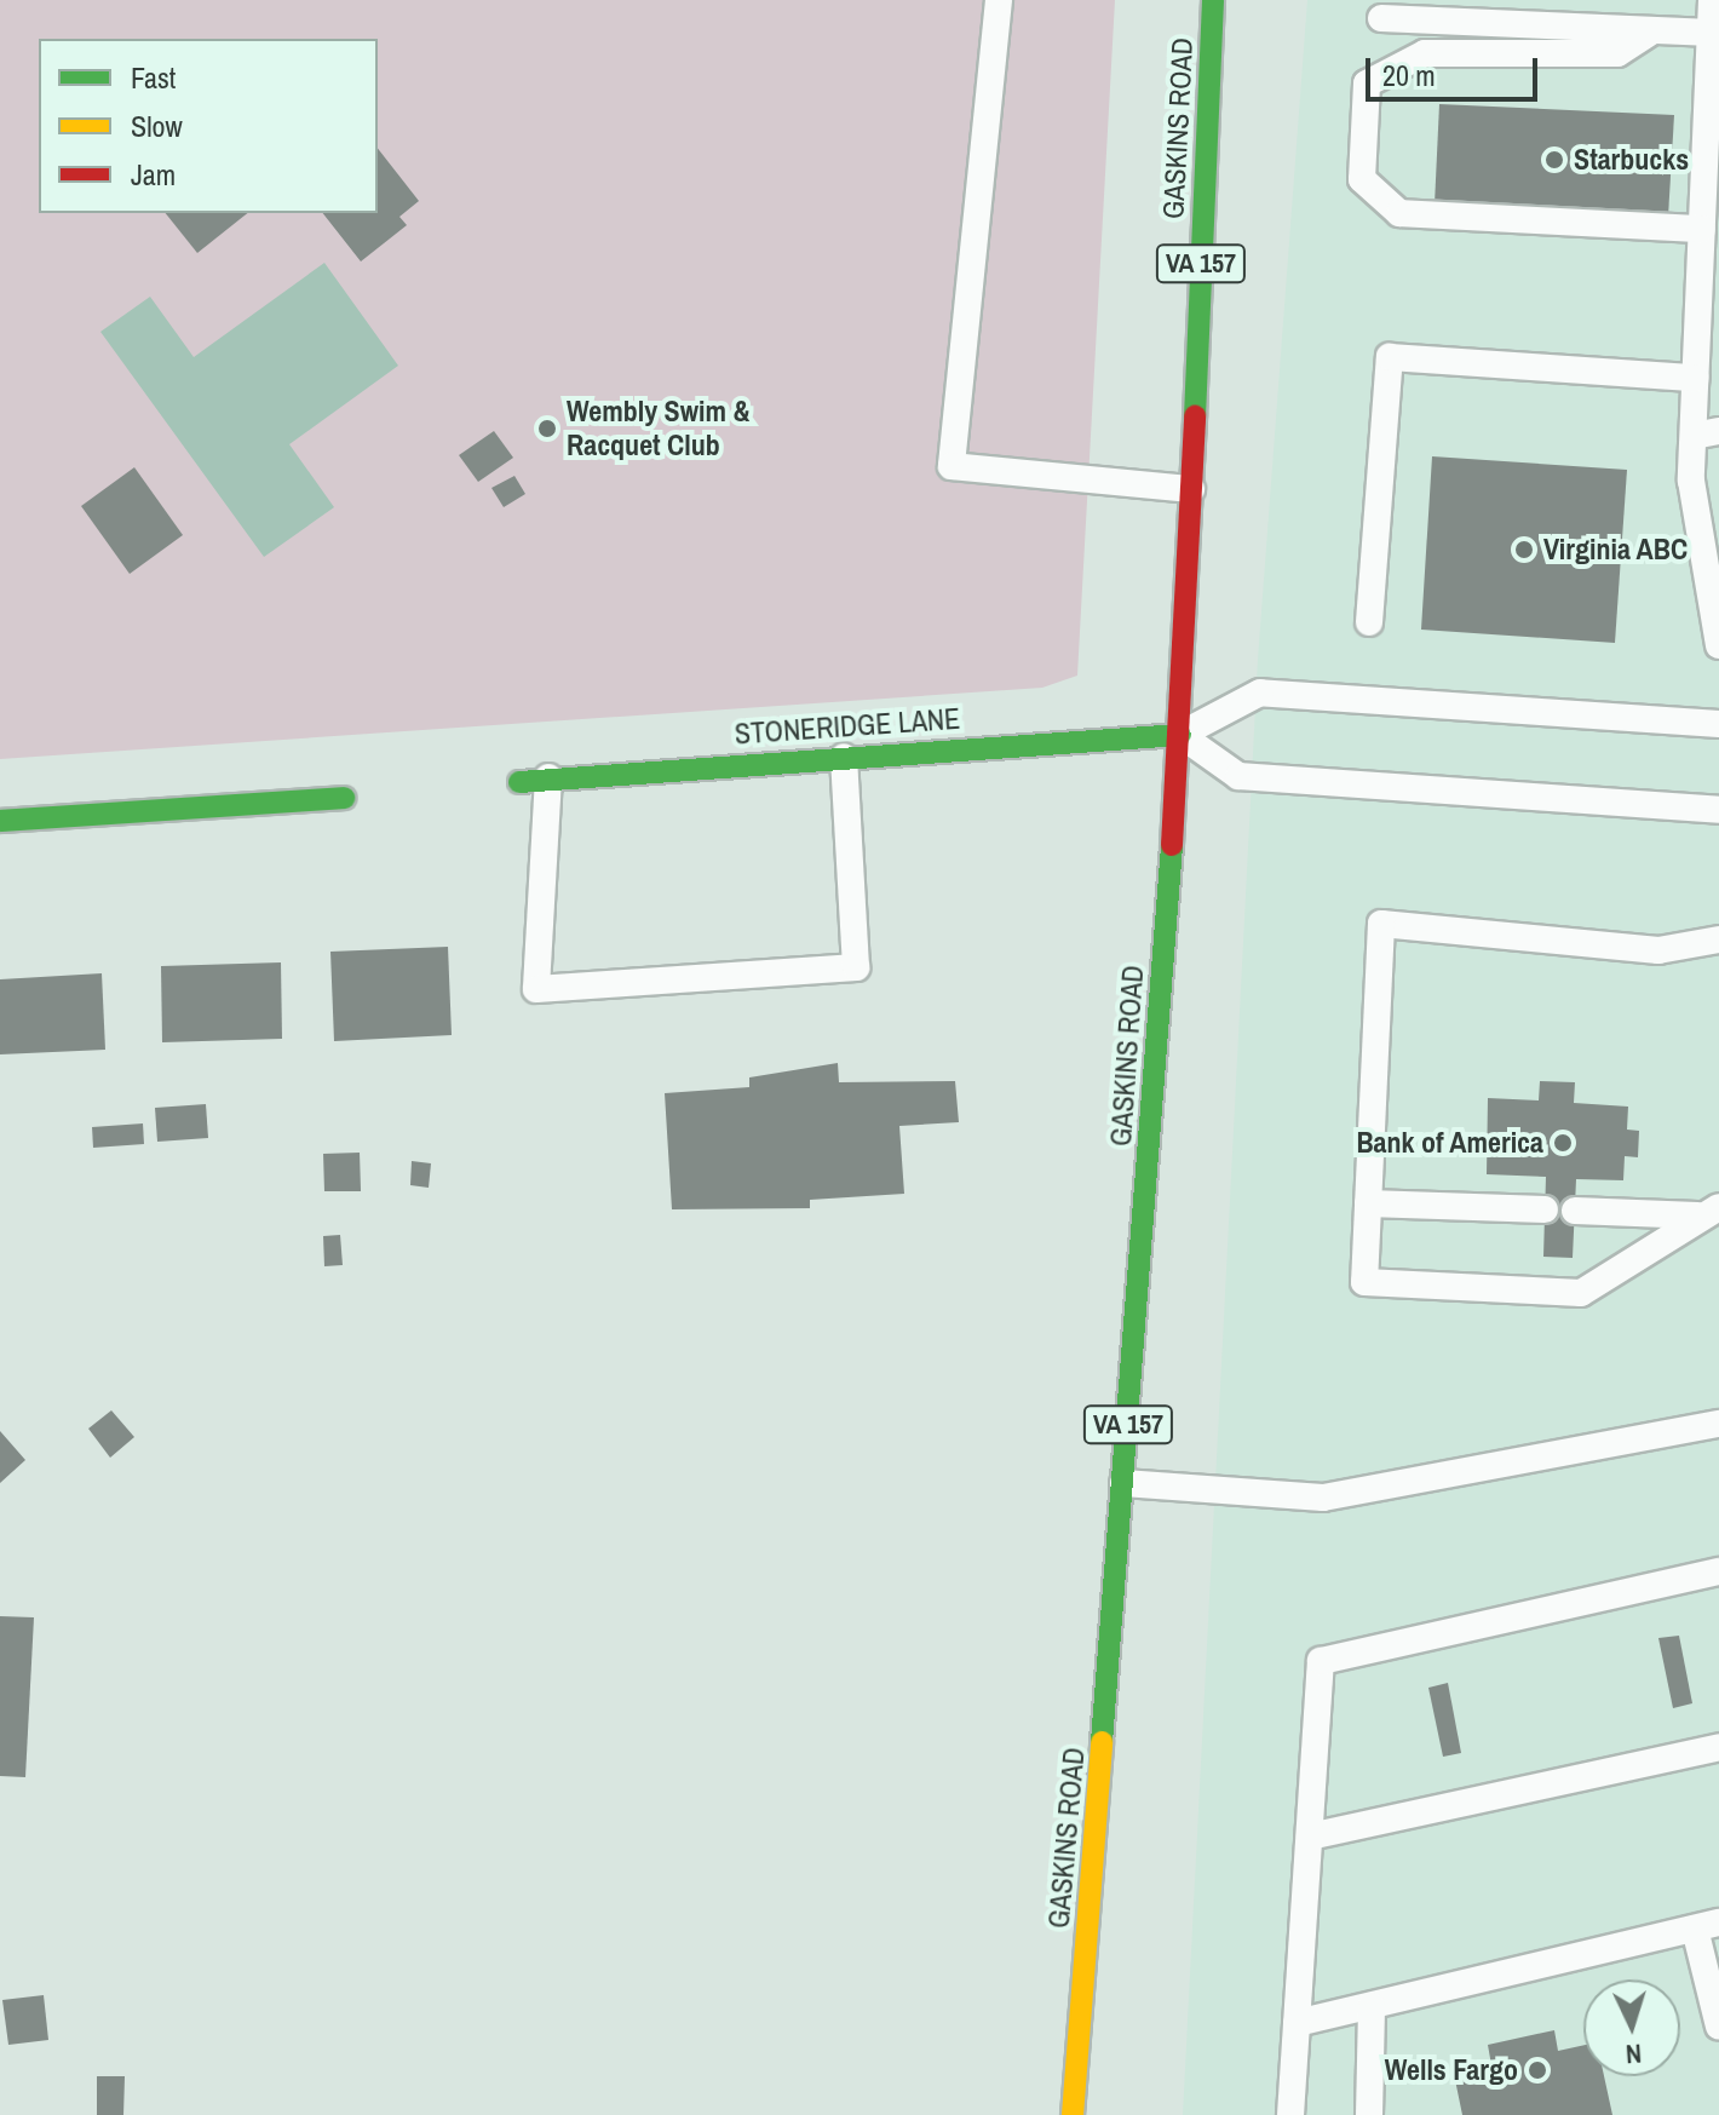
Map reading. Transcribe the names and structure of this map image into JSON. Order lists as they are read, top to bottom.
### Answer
{
  "streets": {
    "main road": ["GASKINS ROAD", "VA 157", "STONERIDGE LANE"]
  },
  "crossings": [
    ["GASKINS ROAD", "STONERIDGE LANE"]
  ],
  "places": [
    "Starbucks",
    "Wembly Swim & Racquet Club",
    "Virginia ABC",
    "Bank of America",
    "Wells Fargo"
  ],
  "legend": ["Fast", "Slow", "Jam"],
  "scale_bar": "20 m",
  "north": "bottom"
}
